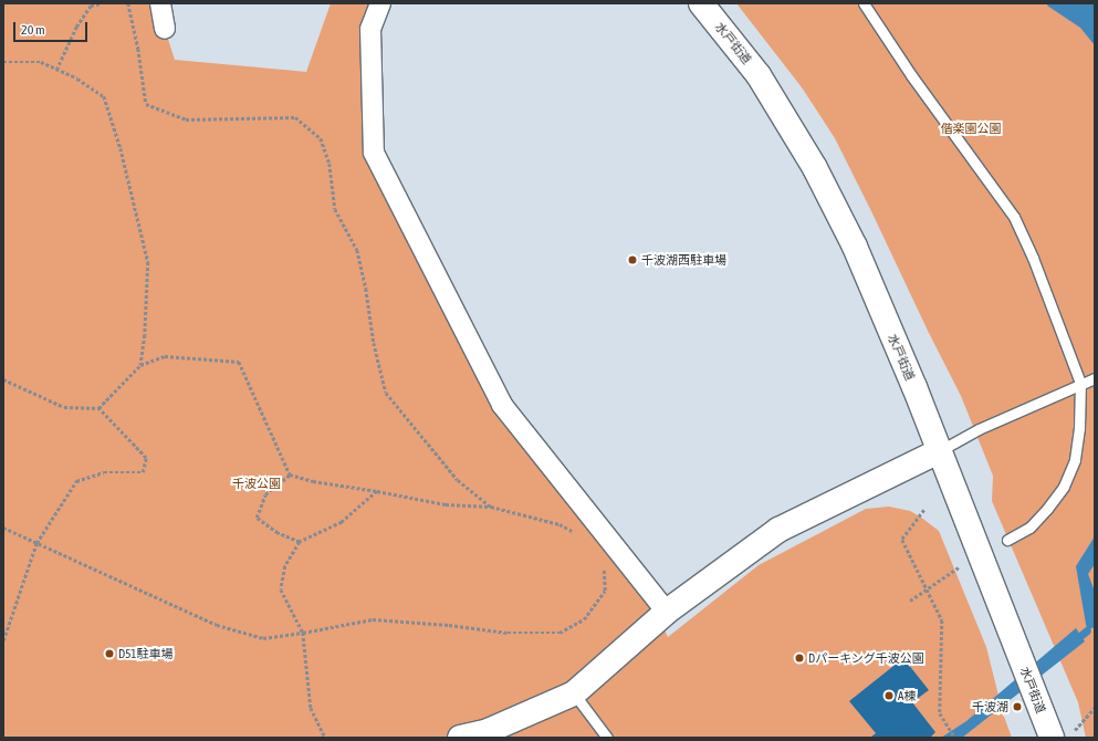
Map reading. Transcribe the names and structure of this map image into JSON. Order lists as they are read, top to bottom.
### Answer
{
  "streets": {
    "main road": ["水戸街道"]
  },
  "parks": ["偕楽園公園", "千波公園"],
  "places": [
    "千波湖西駐車場",
    "D51駐車場",
    "Dパーキング千波公園",
    "A棟",
    "千波湖"
  ],
  "scale_bar": "20 m"
}
